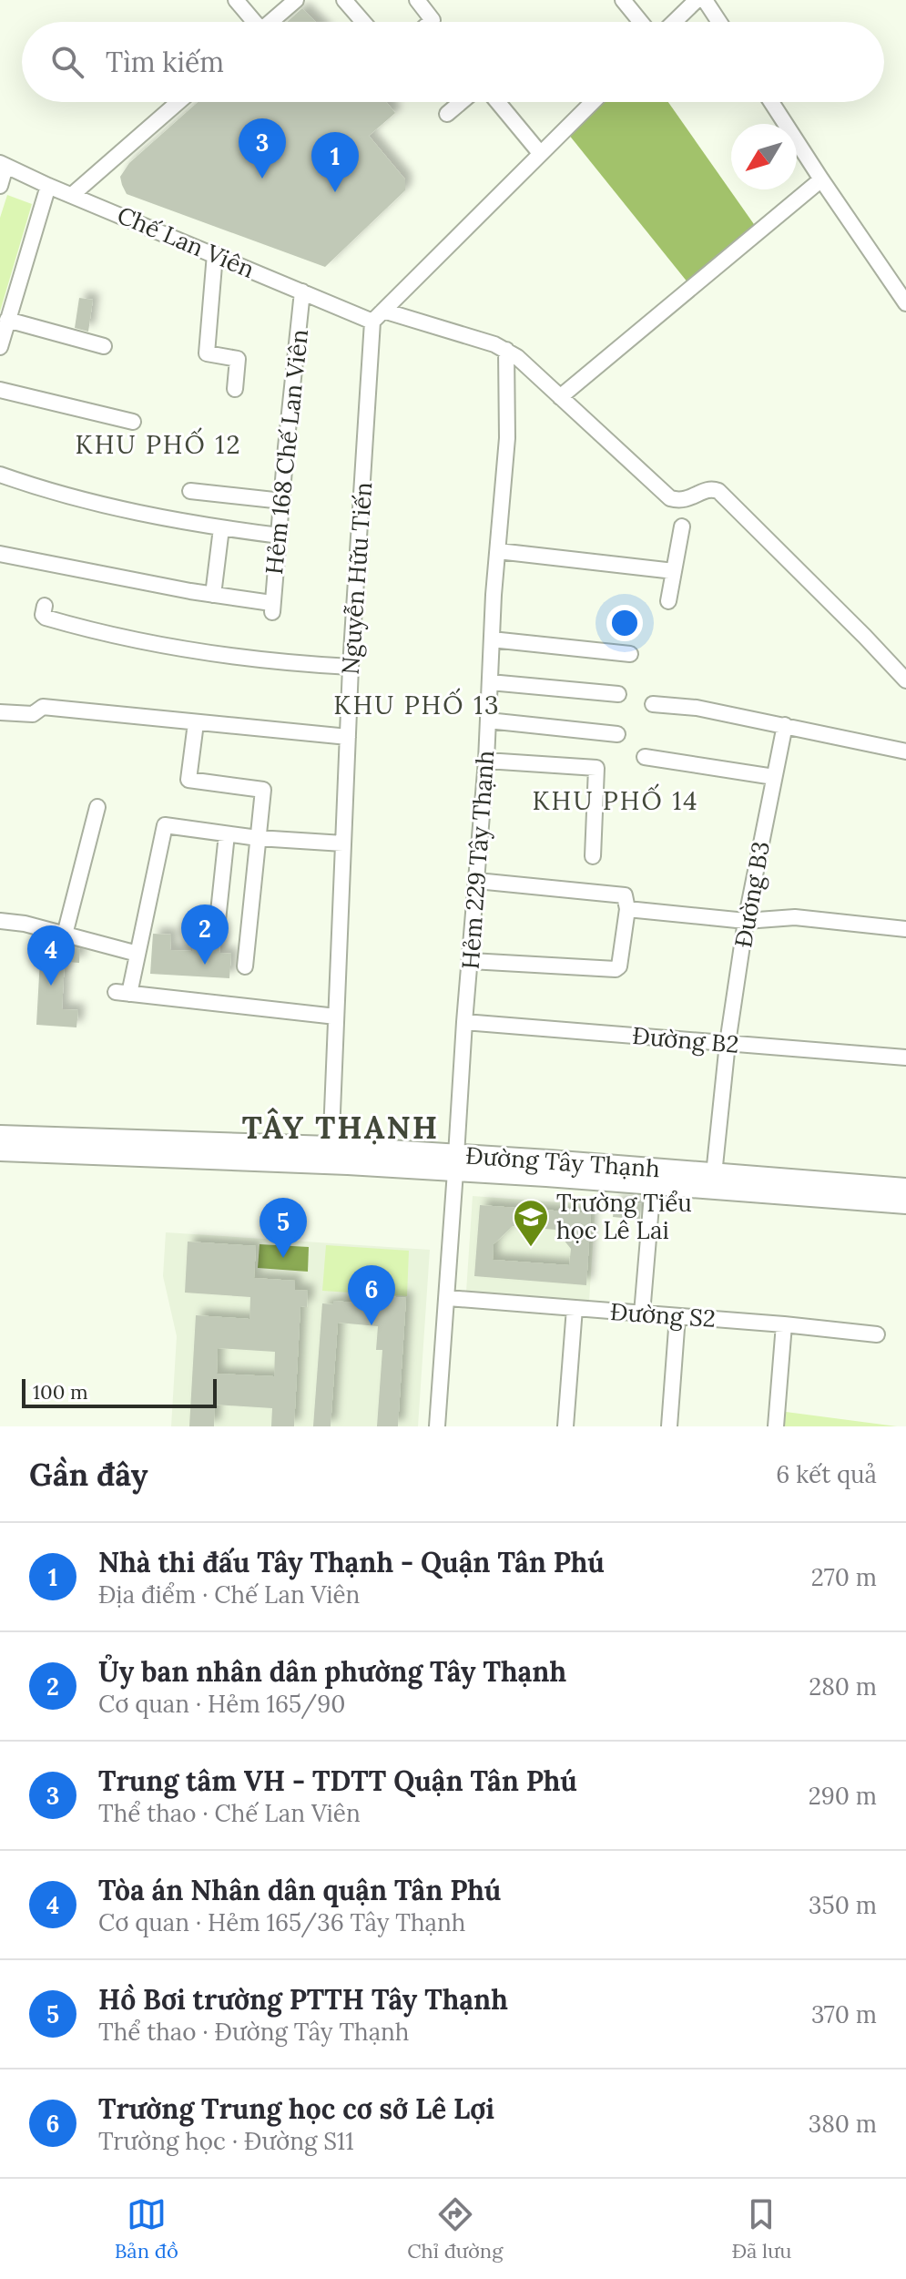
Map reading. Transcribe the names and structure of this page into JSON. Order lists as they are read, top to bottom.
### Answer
{
  "streets": {
    "street": [
      "Chế Lan Viên",
      "Hẻm 168 Chế Lan Viên",
      "Nguyễn Hữu Tiến",
      "Hẻm 229 Tây Thạnh",
      "Đường B3",
      "Đường B2",
      "Đường Tây Thạnh",
      "Đường S2"
    ]
  },
  "crossings": [
    ["Chế Lan Viên", "Hẻm 168 Chế Lan Viên"],
    ["Chế Lan Viên", "Nguyễn Hữu Tiến"],
    ["Chế Lan Viên", "Hẻm 229 Tây Thạnh"],
    ["Nguyễn Hữu Tiến", "Đường Tây Thạnh"],
    ["Hẻm 229 Tây Thạnh", "Đường B2"],
    ["Hẻm 229 Tây Thạnh", "Đường Tây Thạnh"],
    ["Hẻm 229 Tây Thạnh", "Đường S2"],
    ["Đường B3", "Đường B2"],
    ["Đường B3", "Đường Tây Thạnh"]
  ],
  "districts": [
    "KHU PHỐ 12",
    "KHU PHỐ 13",
    "KHU PHỐ 14",
    "TÂY THẠNH"
  ],
  "places": {
    "school or university": ["Trường Tiểu học Lê Lai"]
  },
  "scale_bar": "100 m",
  "north": "bottom left",
  "page": {
    "search": "Tìm kiếm",
    "pins": [
      "3",
      "1",
      "2",
      "4",
      "5",
      "6"
    ],
    "scale": "100 m",
    "heading": ["Gần đây", "6 kết quả"],
    "list": [
      {
        "mark": "1",
        "name": "Nhà thi đấu Tây Thạnh - Quận Tân Phú",
        "note": "Địa điểm · Chế Lan Viên",
        "value": "270 m"
      },
      {
        "mark": "2",
        "name": "Ủy ban nhân dân phường Tây Thạnh",
        "note": "Cơ quan · Hẻm 165/90",
        "value": "280 m"
      },
      {
        "mark": "3",
        "name": "Trung tâm VH - TDTT Quận Tân Phú",
        "note": "Thể thao · Chế Lan Viên",
        "value": "290 m"
      },
      {
        "mark": "4",
        "name": "Tòa án Nhân dân quận Tân Phú",
        "note": "Cơ quan · Hẻm 165/36 Tây Thạnh",
        "value": "350 m"
      },
      {
        "mark": "5",
        "name": "Hồ Bơi trường PTTH Tây Thạnh",
        "note": "Thể thao · Đường Tây Thạnh",
        "value": "370 m"
      },
      {
        "mark": "6",
        "name": "Trường Trung học cơ sở Lê Lợi",
        "note": "Trường học · Đường S11",
        "value": "380 m"
      }
    ],
    "nav": ["Bản đồ", "Chỉ đường", "Đã lưu"]
  }
}
